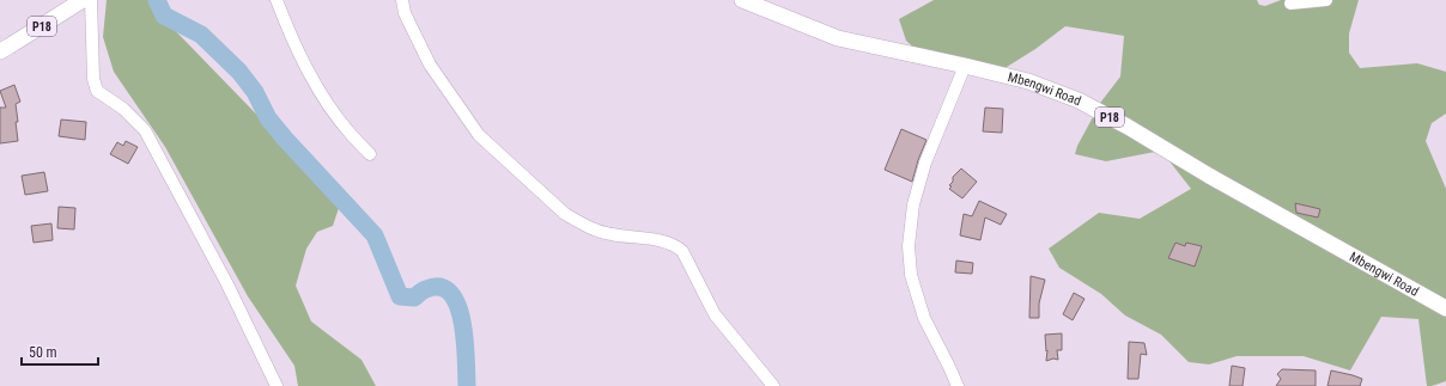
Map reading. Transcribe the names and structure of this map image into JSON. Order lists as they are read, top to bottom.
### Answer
{
  "streets": {
    "main road": ["P18", "Mbengwi Road"]
  },
  "scale_bar": "50 m"
}
